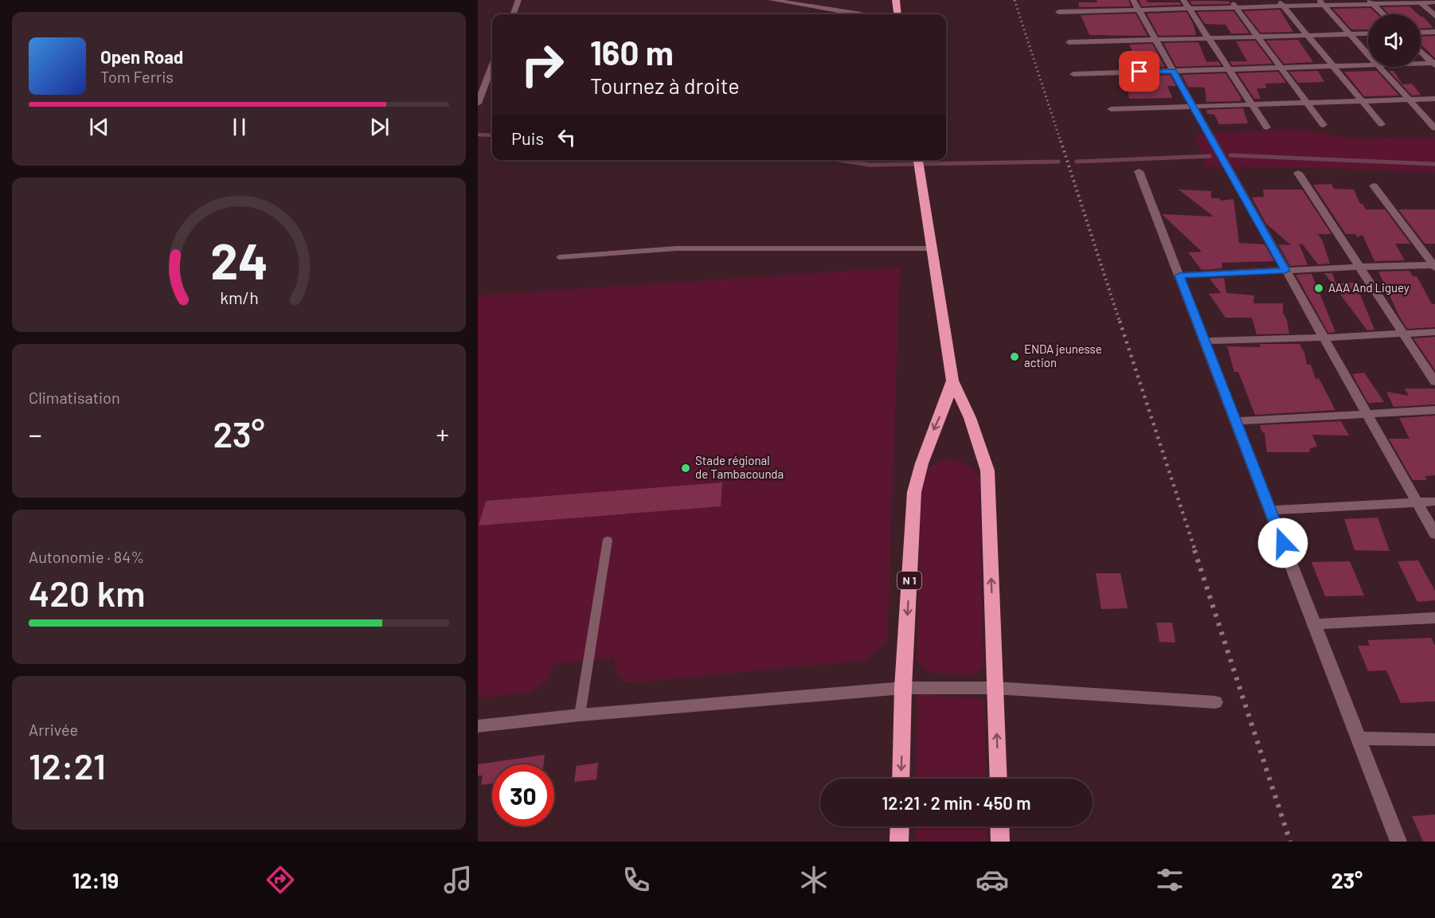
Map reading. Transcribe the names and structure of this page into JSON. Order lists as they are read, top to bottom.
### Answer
{
  "streets": {
    "highway": ["N 1"]
  },
  "places": ["AAA And Liguey", "ENDA jeunesse action", "Stade régional de Tambacounda"],
  "page": {
    "turn": ["160 m", "Tournez à droite"],
    "song": ["Open Road", "Tom Ferris"],
    "then": "Puis",
    "tile": [
      "Climatisation",
      ["Autonomie · 84%", "420 km"],
      ["Arrivée", "12:21"]
    ],
    "heat": ["−", "23°", "+"],
    "limit": "30",
    "trip": "12:21 · 2 min · 450 m",
    "tabs": ["12:19", "23°"],
    "gauge": ["24", "km/h"]
  }
}
